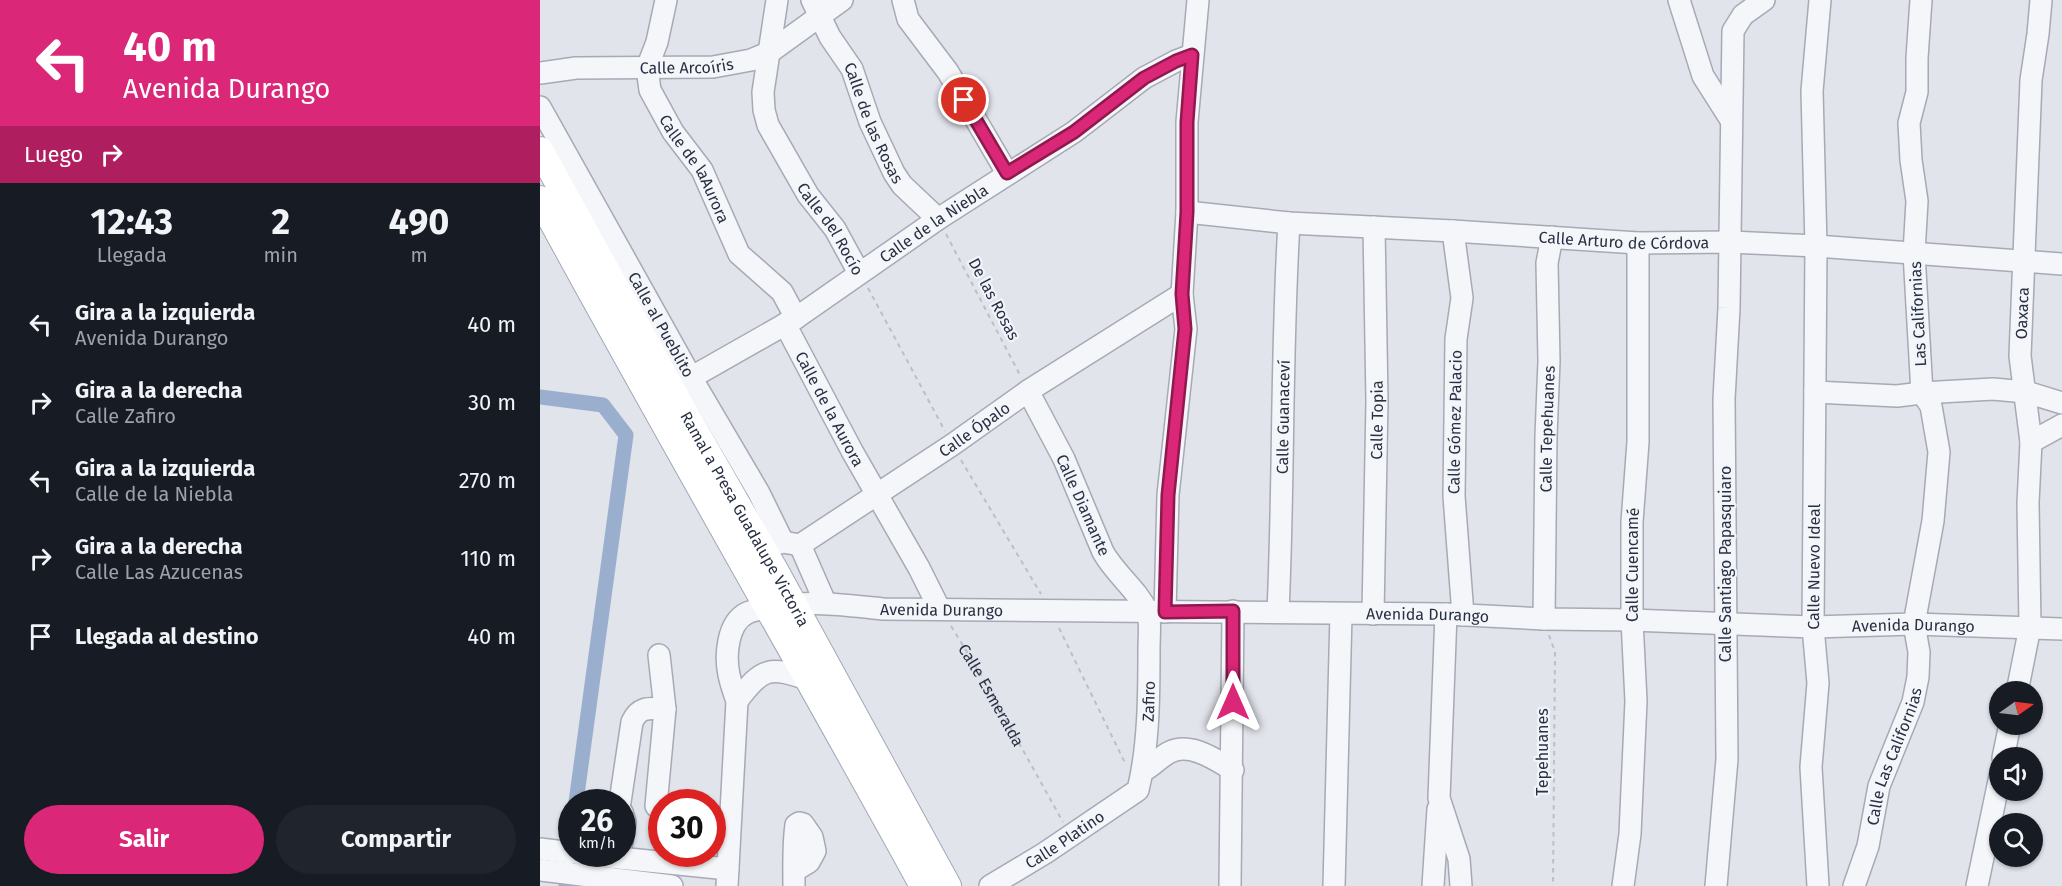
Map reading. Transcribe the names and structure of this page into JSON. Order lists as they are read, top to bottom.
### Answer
{
  "streets": {
    "main road": ["Ramal a Presa Guadalupe Victoria"],
    "street": [
      "Calle Arcoíris",
      "Calle de las Rosas",
      "Calle de laAurora",
      "Calle de la Niebla",
      "Calle del Rocío",
      "Calle Arturo de Córdova",
      "Oaxaca",
      "Las Californias",
      "Calle de la Aurora",
      "Calle Guanaceví",
      "Calle Topia",
      "Calle Gómez Palacio",
      "Calle Tepehuanes",
      "Calle Ópalo",
      "Calle Diamante",
      "Calle Santiago Papasquiaro",
      "Calle Cuencamé",
      "Calle Nuevo Ideal",
      "Avenida Durango",
      "Zafiro",
      "Calle Las Californias",
      "Calle Platino"
    ],
    "path": ["De las Rosas", "Calle Esmeralda", "Tepehuanes"]
  },
  "crossings": [
    ["Calle Arcoíris", "Calle de las Rosas"],
    ["Calle Arcoíris", "Calle de laAurora"],
    ["Calle Arcoíris", "Calle del Rocío"],
    ["Calle de las Rosas", "Calle de la Niebla"],
    ["Calle de las Rosas", "De las Rosas"],
    ["Calle de laAurora", "Calle de la Niebla"],
    ["Calle de laAurora", "Calle de la Aurora"],
    ["Calle de la Niebla", "Calle del Rocío"],
    ["Calle de la Niebla", "De las Rosas"],
    ["Calle de la Niebla", "Calle de la Aurora"],
    ["Calle de la Niebla", "Ramal a Presa Guadalupe Victoria"],
    ["Calle de la Niebla", "Zafiro"],
    ["Calle del Rocío", "Calle Ópalo"],
    ["Calle Arturo de Córdova", "Oaxaca"],
    ["Calle Arturo de Córdova", "Las Californias"],
    ["Calle Arturo de Córdova", "Calle Guanaceví"],
    ["Calle Arturo de Córdova", "Calle Topia"],
    ["Calle Arturo de Córdova", "Calle Gómez Palacio"],
    ["Calle Arturo de Córdova", "Calle Tepehuanes"],
    ["Calle Arturo de Córdova", "Calle Santiago Papasquiaro"],
    ["Calle Arturo de Córdova", "Calle Cuencamé"],
    ["Calle Arturo de Córdova", "Calle Nuevo Ideal"],
    ["Calle Arturo de Córdova", "Zafiro"],
    ["De las Rosas", "Calle Ópalo"],
    ["De las Rosas", "Calle Diamante"],
    ["Oaxaca", "Avenida Durango"],
    ["Las Californias", "Avenida Durango"],
    ["Las Californias", "Calle Las Californias"],
    ["Calle de la Aurora", "Calle Ópalo"],
    ["Calle Guanaceví", "Avenida Durango"],
    ["Calle Topia", "Avenida Durango"],
    ["Calle Gómez Palacio", "Avenida Durango"],
    ["Calle Tepehuanes", "Avenida Durango"],
    ["Calle Tepehuanes", "Tepehuanes"],
    ["Calle Ópalo", "Calle Diamante"],
    ["Calle Ópalo", "Ramal a Presa Guadalupe Victoria"],
    ["Calle Ópalo", "Zafiro"],
    ["Calle Diamante", "Avenida Durango"],
    ["Calle Diamante", "Zafiro"],
    ["Ramal a Presa Guadalupe Victoria", "Avenida Durango"],
    ["Calle Santiago Papasquiaro", "Avenida Durango"],
    ["Calle Cuencamé", "Avenida Durango"],
    ["Calle Nuevo Ideal", "Avenida Durango"],
    ["Avenida Durango", "Calle Esmeralda"],
    ["Avenida Durango", "Zafiro"],
    ["Avenida Durango", "Tepehuanes"],
    ["Avenida Durango", "Calle Las Californias"],
    ["Calle Esmeralda", "Calle Platino"],
    ["Zafiro", "Calle Platino"]
  ],
  "north": "right",
  "page": {
    "turn": ["40 m", "Avenida Durango"],
    "then": "Luego",
    "eta": [
      "12:43",
      "Llegada",
      "2",
      "min",
      "490",
      "m"
    ],
    "list": [
      {
        "name": "Gira a la izquierda",
        "note": "Avenida Durango",
        "value": "40 m"
      },
      {
        "name": "Gira a la derecha",
        "note": "Calle Zafiro",
        "value": "30 m"
      },
      {
        "name": "Gira a la izquierda",
        "note": "Calle de la Niebla",
        "value": "270 m"
      },
      {
        "name": "Gira a la derecha",
        "note": "Calle Las Azucenas",
        "value": "110 m"
      },
      {
        "name": "Llegada al destino",
        "value": "40 m"
      }
    ],
    "speed": "26 km/h",
    "limit": "30",
    "buttons": ["Salir", "Compartir"]
  }
}
